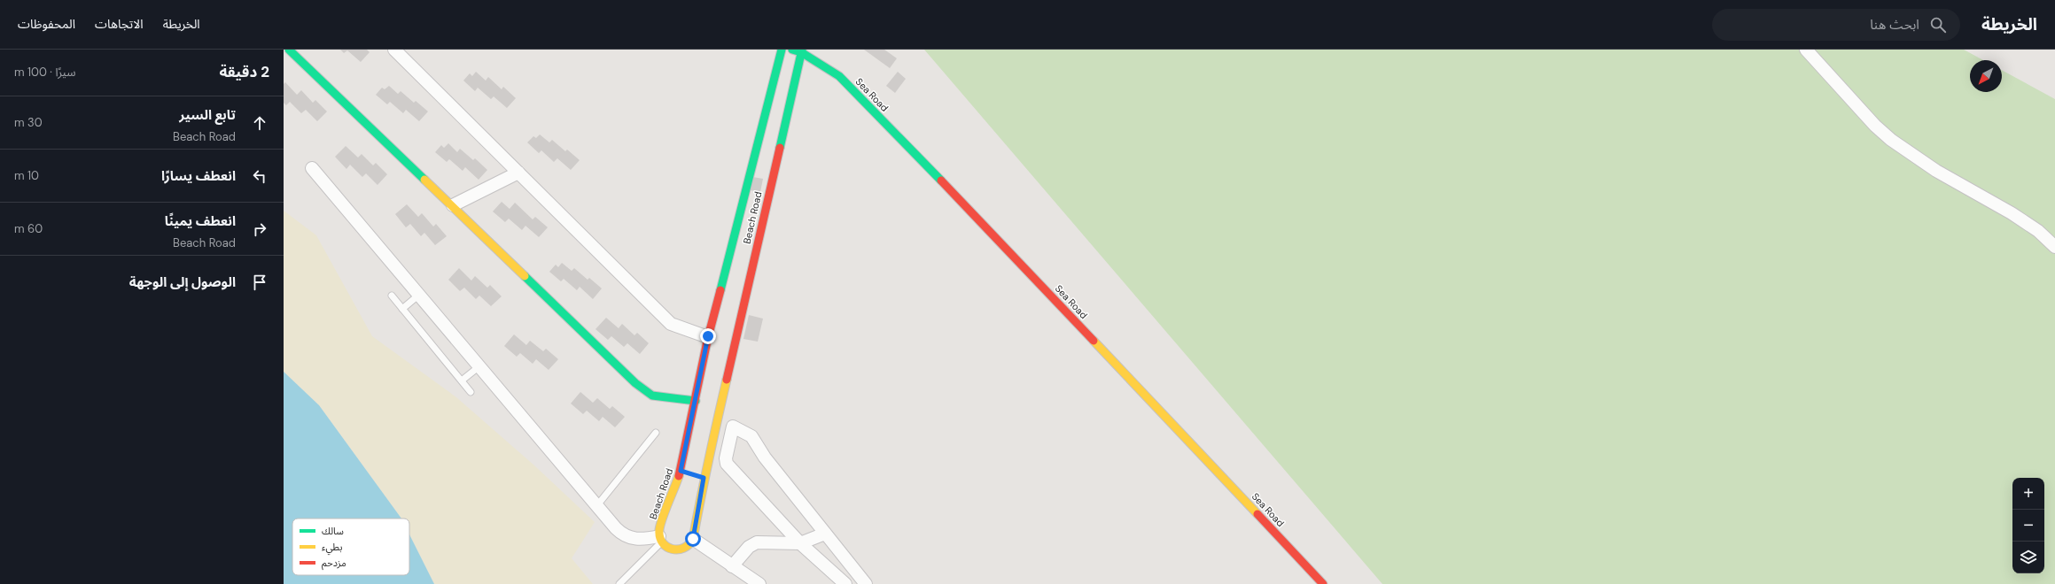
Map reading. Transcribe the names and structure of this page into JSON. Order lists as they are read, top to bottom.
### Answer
{
  "streets": {
    "street": ["Sea Road", "Beach Road"]
  },
  "crossings": [
    ["Sea Road", "Beach Road"]
  ],
  "legend": ["سالك", "بطيء", "مزدحم"],
  "north": "bottom left",
  "page": {
    "header": "الخريطة",
    "search": "ابحث هنا",
    "nav": ["الخريطة", "الاتجاهات", "المحفوظات"],
    "heading": ["2 دقيقة", "سيرًا · 100 m"],
    "list": [
      ["تابع السير", "Beach Road", "30 m"],
      ["انعطف يسارًا", "10 m"],
      ["انعطف يمينًا", "Beach Road", "60 m"],
      "الوصول إلى الوجهة"
    ],
    "map_buttons": ["+", "−"]
  }
}
